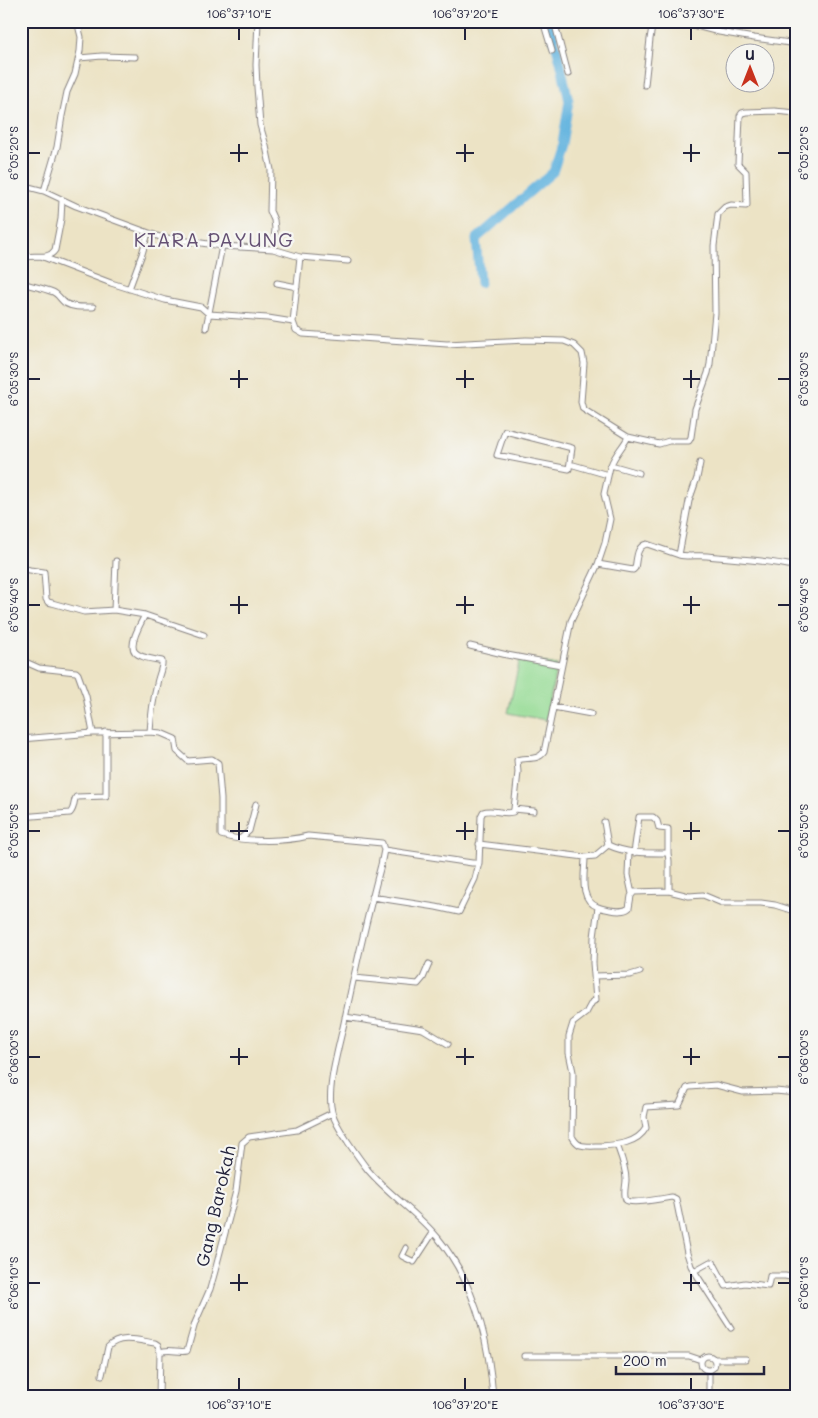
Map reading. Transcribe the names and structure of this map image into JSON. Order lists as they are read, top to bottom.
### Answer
{
  "streets": {
    "street": ["Gang Barokah"]
  },
  "districts": ["KIARA PAYUNG"],
  "scale_bar": "200 m",
  "north": "top",
  "coordinates": [
    "106°37'10\"E",
    "106°37'20\"E",
    "106°37'30\"E",
    "6°05'20\"S",
    "6°05'30\"S",
    "6°05'40\"S",
    "6°05'50\"S",
    "6°06'00\"S",
    "6°06'10\"S"
  ]
}
